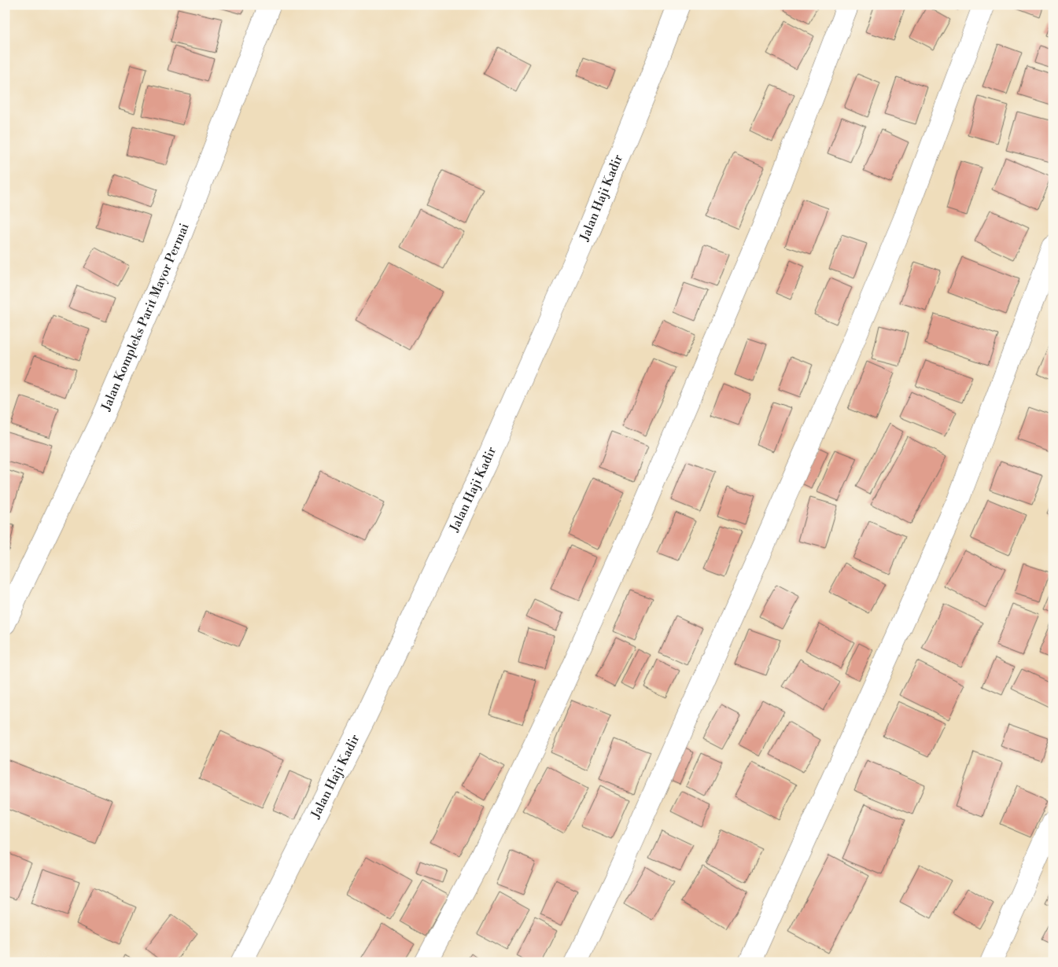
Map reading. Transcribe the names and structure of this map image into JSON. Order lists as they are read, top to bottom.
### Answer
{
  "streets": {
    "street": ["Jalan Haji Kadir", "Jalan Kompleks Parit Mayor Permai"]
  }
}
